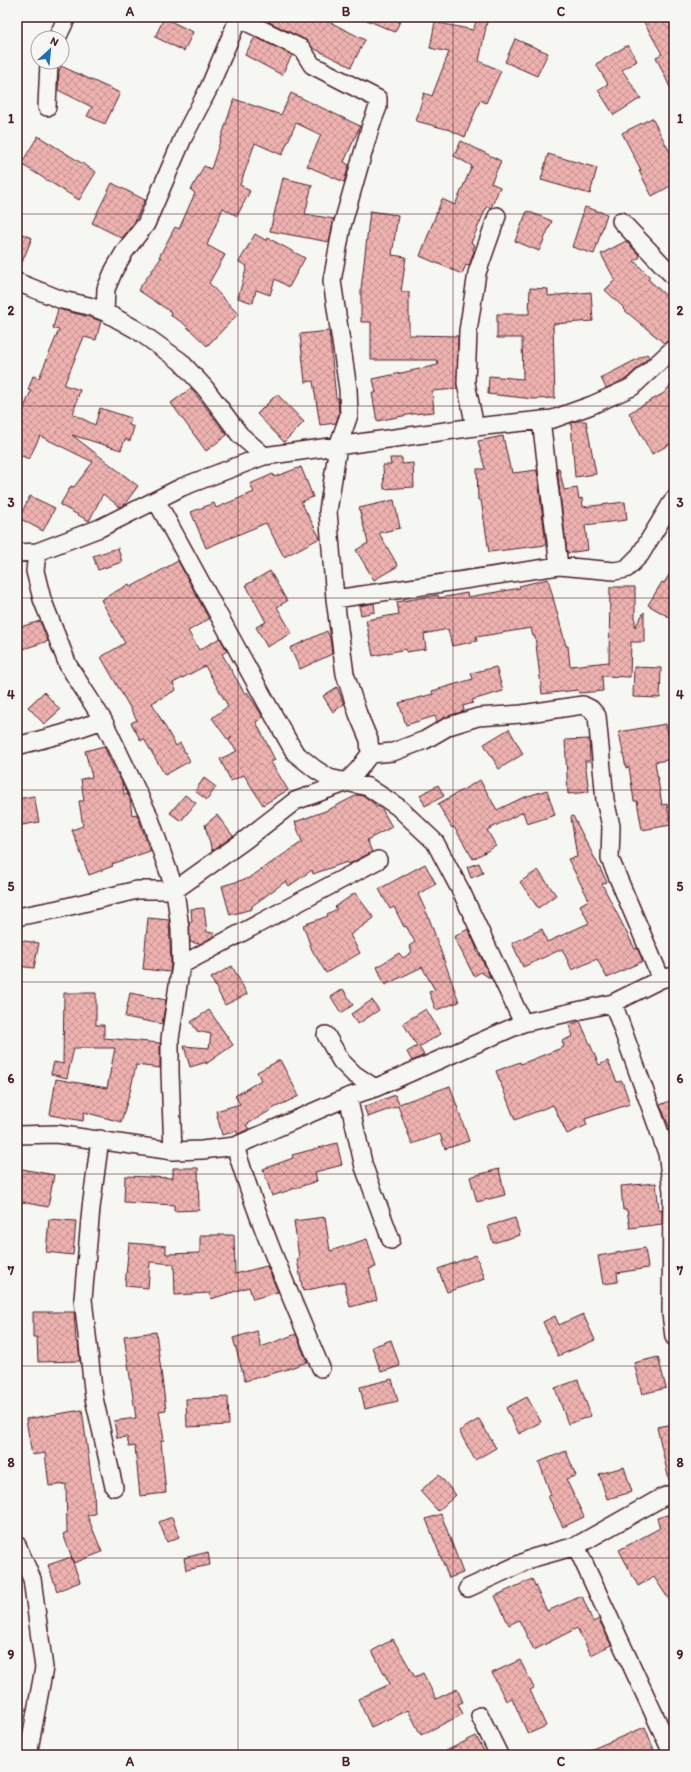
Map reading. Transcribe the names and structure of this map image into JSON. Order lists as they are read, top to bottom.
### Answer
{
  "north": "top right",
  "grid": {
    "columns": ["A", "B", "C"],
    "rows": [
      "1",
      "2",
      "3",
      "4",
      "5",
      "6",
      "7",
      "8",
      "9"
    ]
  }
}
